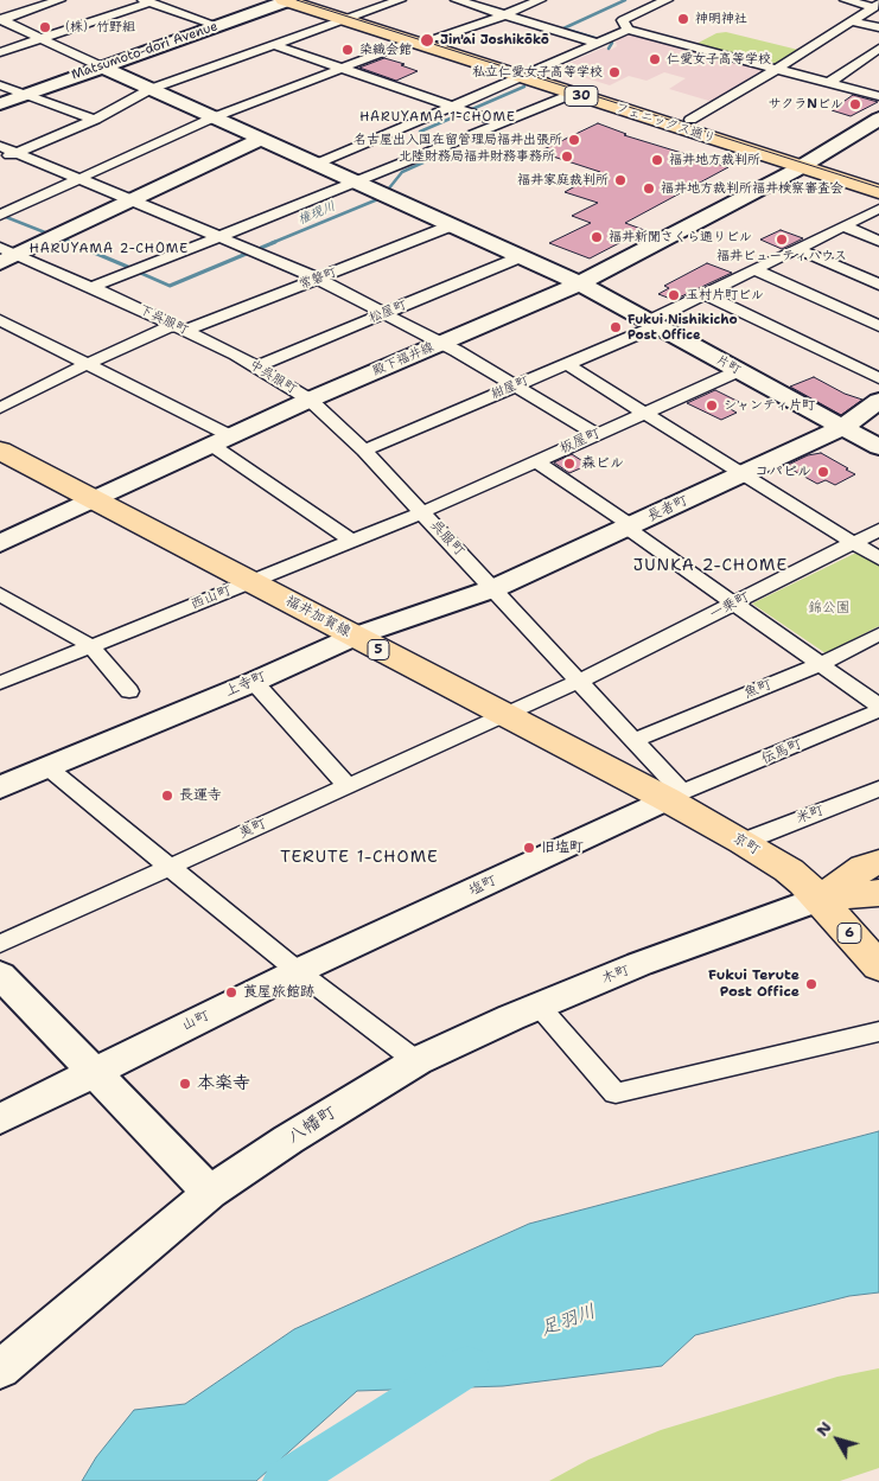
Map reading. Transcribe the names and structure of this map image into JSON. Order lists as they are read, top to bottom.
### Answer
{
  "streets": {
    "main road": [
      "30",
      "フェニックス通り",
      "福井加賀線",
      "5",
      "京町",
      "6"
    ],
    "street": [
      "Matsumoto-dori Avenue",
      "常磐町",
      "松屋町",
      "下呉服町",
      "殿下福井線",
      "片町",
      "中呉服町",
      "紺屋町",
      "板屋町",
      "長者町",
      "呉服町",
      "西山町",
      "一乗町",
      "上寺町",
      "魚町",
      "伝馬町",
      "米町",
      "夷町",
      "塩町",
      "木町",
      "山町",
      "八幡町"
    ]
  },
  "crossings": [
    ["Matsumoto-dori Avenue", "フェニックス通り"],
    ["Matsumoto-dori Avenue", "片町"],
    ["フェニックス通り", "殿下福井線"],
    ["常磐町", "下呉服町"],
    ["常磐町", "片町"],
    ["松屋町", "片町"],
    ["松屋町", "中呉服町"],
    ["下呉服町", "中呉服町"],
    ["殿下福井線", "片町"],
    ["殿下福井線", "中呉服町"],
    ["殿下福井線", "呉服町"],
    ["殿下福井線", "福井加賀線"],
    ["片町", "紺屋町"],
    ["片町", "板屋町"],
    ["片町", "長者町"],
    ["中呉服町", "呉服町"],
    ["紺屋町", "呉服町"],
    ["板屋町", "呉服町"],
    ["板屋町", "西山町"],
    ["長者町", "呉服町"],
    ["長者町", "上寺町"],
    ["呉服町", "西山町"],
    ["呉服町", "一乗町"],
    ["呉服町", "上寺町"],
    ["呉服町", "京町"],
    ["西山町", "福井加賀線"],
    ["一乗町", "福井加賀線"],
    ["一乗町", "夷町"],
    ["一乗町", "京町"],
    ["福井加賀線", "上寺町"],
    ["福井加賀線", "伝馬町"],
    ["福井加賀線", "夷町"],
    ["福井加賀線", "京町"],
    ["福井加賀線", "塩町"],
    ["魚町", "京町"],
    ["伝馬町", "京町"],
    ["伝馬町", "塩町"],
    ["米町", "京町"],
    ["京町", "塩町"],
    ["京町", "6"],
    ["京町", "木町"],
    ["塩町", "山町"],
    ["6", "木町"],
    ["木町", "八幡町"]
  ],
  "districts": [
    "HARUYAMA 1-CHOME",
    "HARUYAMA 2-CHOME",
    "JUNKA 2-CHOME",
    "TERUTE 1-CHOME"
  ],
  "water": ["権現川", "足羽川"],
  "parks": ["錦公園"],
  "places": [
    "神明神社",
    "（株）竹野組",
    "Jin'ai Joshikōkō",
    "染織会館",
    "仁愛女子高等学校",
    "私立仁愛女子高等学校",
    "サクラNビル",
    "名古屋出入国在留管理局福井出張所",
    "北陸財務局福井財務事務所",
    "福井地方裁判所",
    "福井家庭裁判所",
    "福井地方裁判所福井検察審査会",
    "福井新聞さくら通りビル",
    "福井ビューティハウス",
    "玉村片町ビル",
    "Fukui Nishikicho Post Office",
    "シャンティ片町",
    "森ビル",
    "コパビル",
    "長運寺",
    "旧塩町",
    "Fukui Terute Post Office",
    "莨屋旅館跡",
    "本楽寺"
  ],
  "north": "top left"
}
